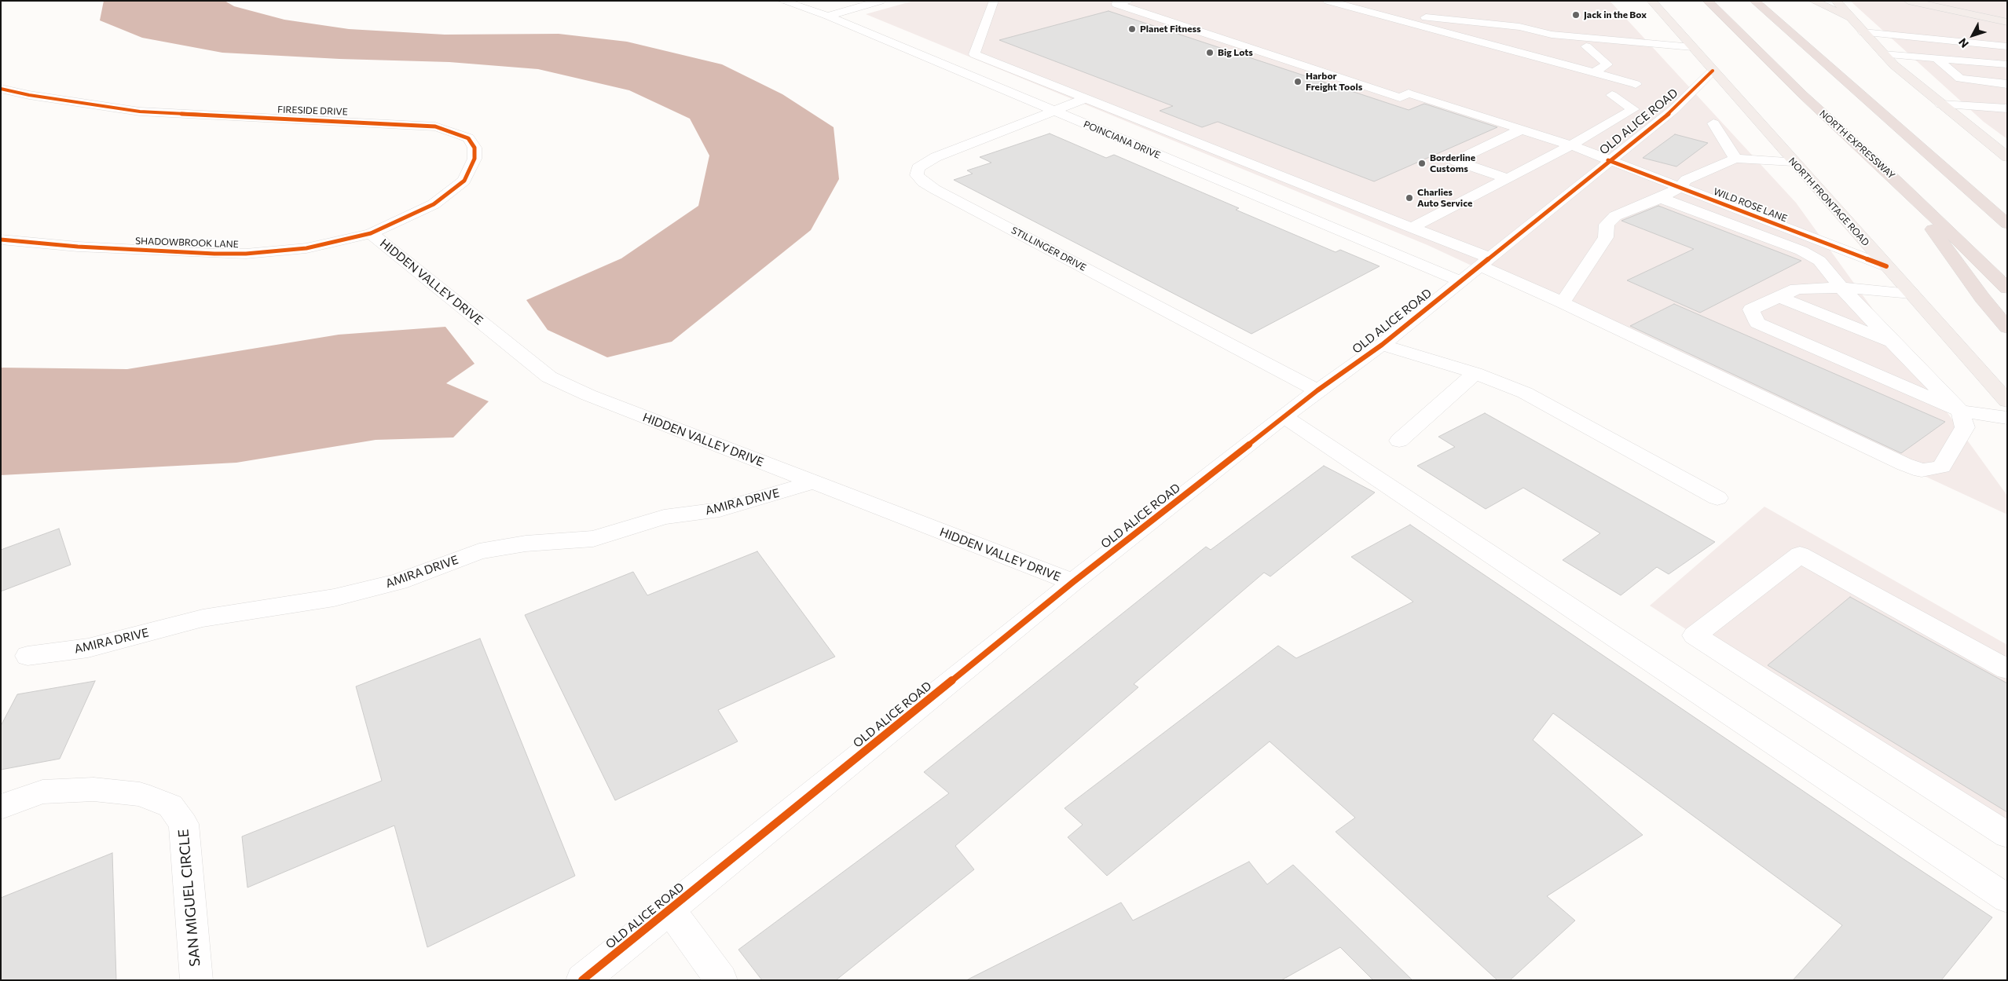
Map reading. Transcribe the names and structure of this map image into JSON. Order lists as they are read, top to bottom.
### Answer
{
  "streets": {
    "highway": ["NORTH EXPRESSWAY"],
    "main road": ["NORTH FRONTAGE ROAD"],
    "street": [
      "FIRESIDE DRIVE",
      "OLD ALICE ROAD",
      "POINCIANA DRIVE",
      "WILD ROSE LANE",
      "SHADOWBROOK LANE",
      "STILLINGER DRIVE",
      "HIDDEN VALLEY DRIVE",
      "AMIRA DRIVE",
      "SAN MIGUEL CIRCLE"
    ]
  },
  "crossings": [
    ["FIRESIDE DRIVE", "SHADOWBROOK LANE"],
    ["FIRESIDE DRIVE", "HIDDEN VALLEY DRIVE"],
    ["OLD ALICE ROAD", "POINCIANA DRIVE"],
    ["OLD ALICE ROAD", "NORTH FRONTAGE ROAD"],
    ["OLD ALICE ROAD", "WILD ROSE LANE"],
    ["OLD ALICE ROAD", "STILLINGER DRIVE"],
    ["OLD ALICE ROAD", "HIDDEN VALLEY DRIVE"],
    ["POINCIANA DRIVE", "STILLINGER DRIVE"],
    ["NORTH FRONTAGE ROAD", "WILD ROSE LANE"],
    ["SHADOWBROOK LANE", "HIDDEN VALLEY DRIVE"],
    ["HIDDEN VALLEY DRIVE", "AMIRA DRIVE"]
  ],
  "places": [
    "Jack in the Box",
    "Planet Fitness",
    "Big Lots",
    "Harbor Freight Tools",
    "Borderline Customs",
    "Charlies Auto Service"
  ],
  "north": "bottom left"
}
